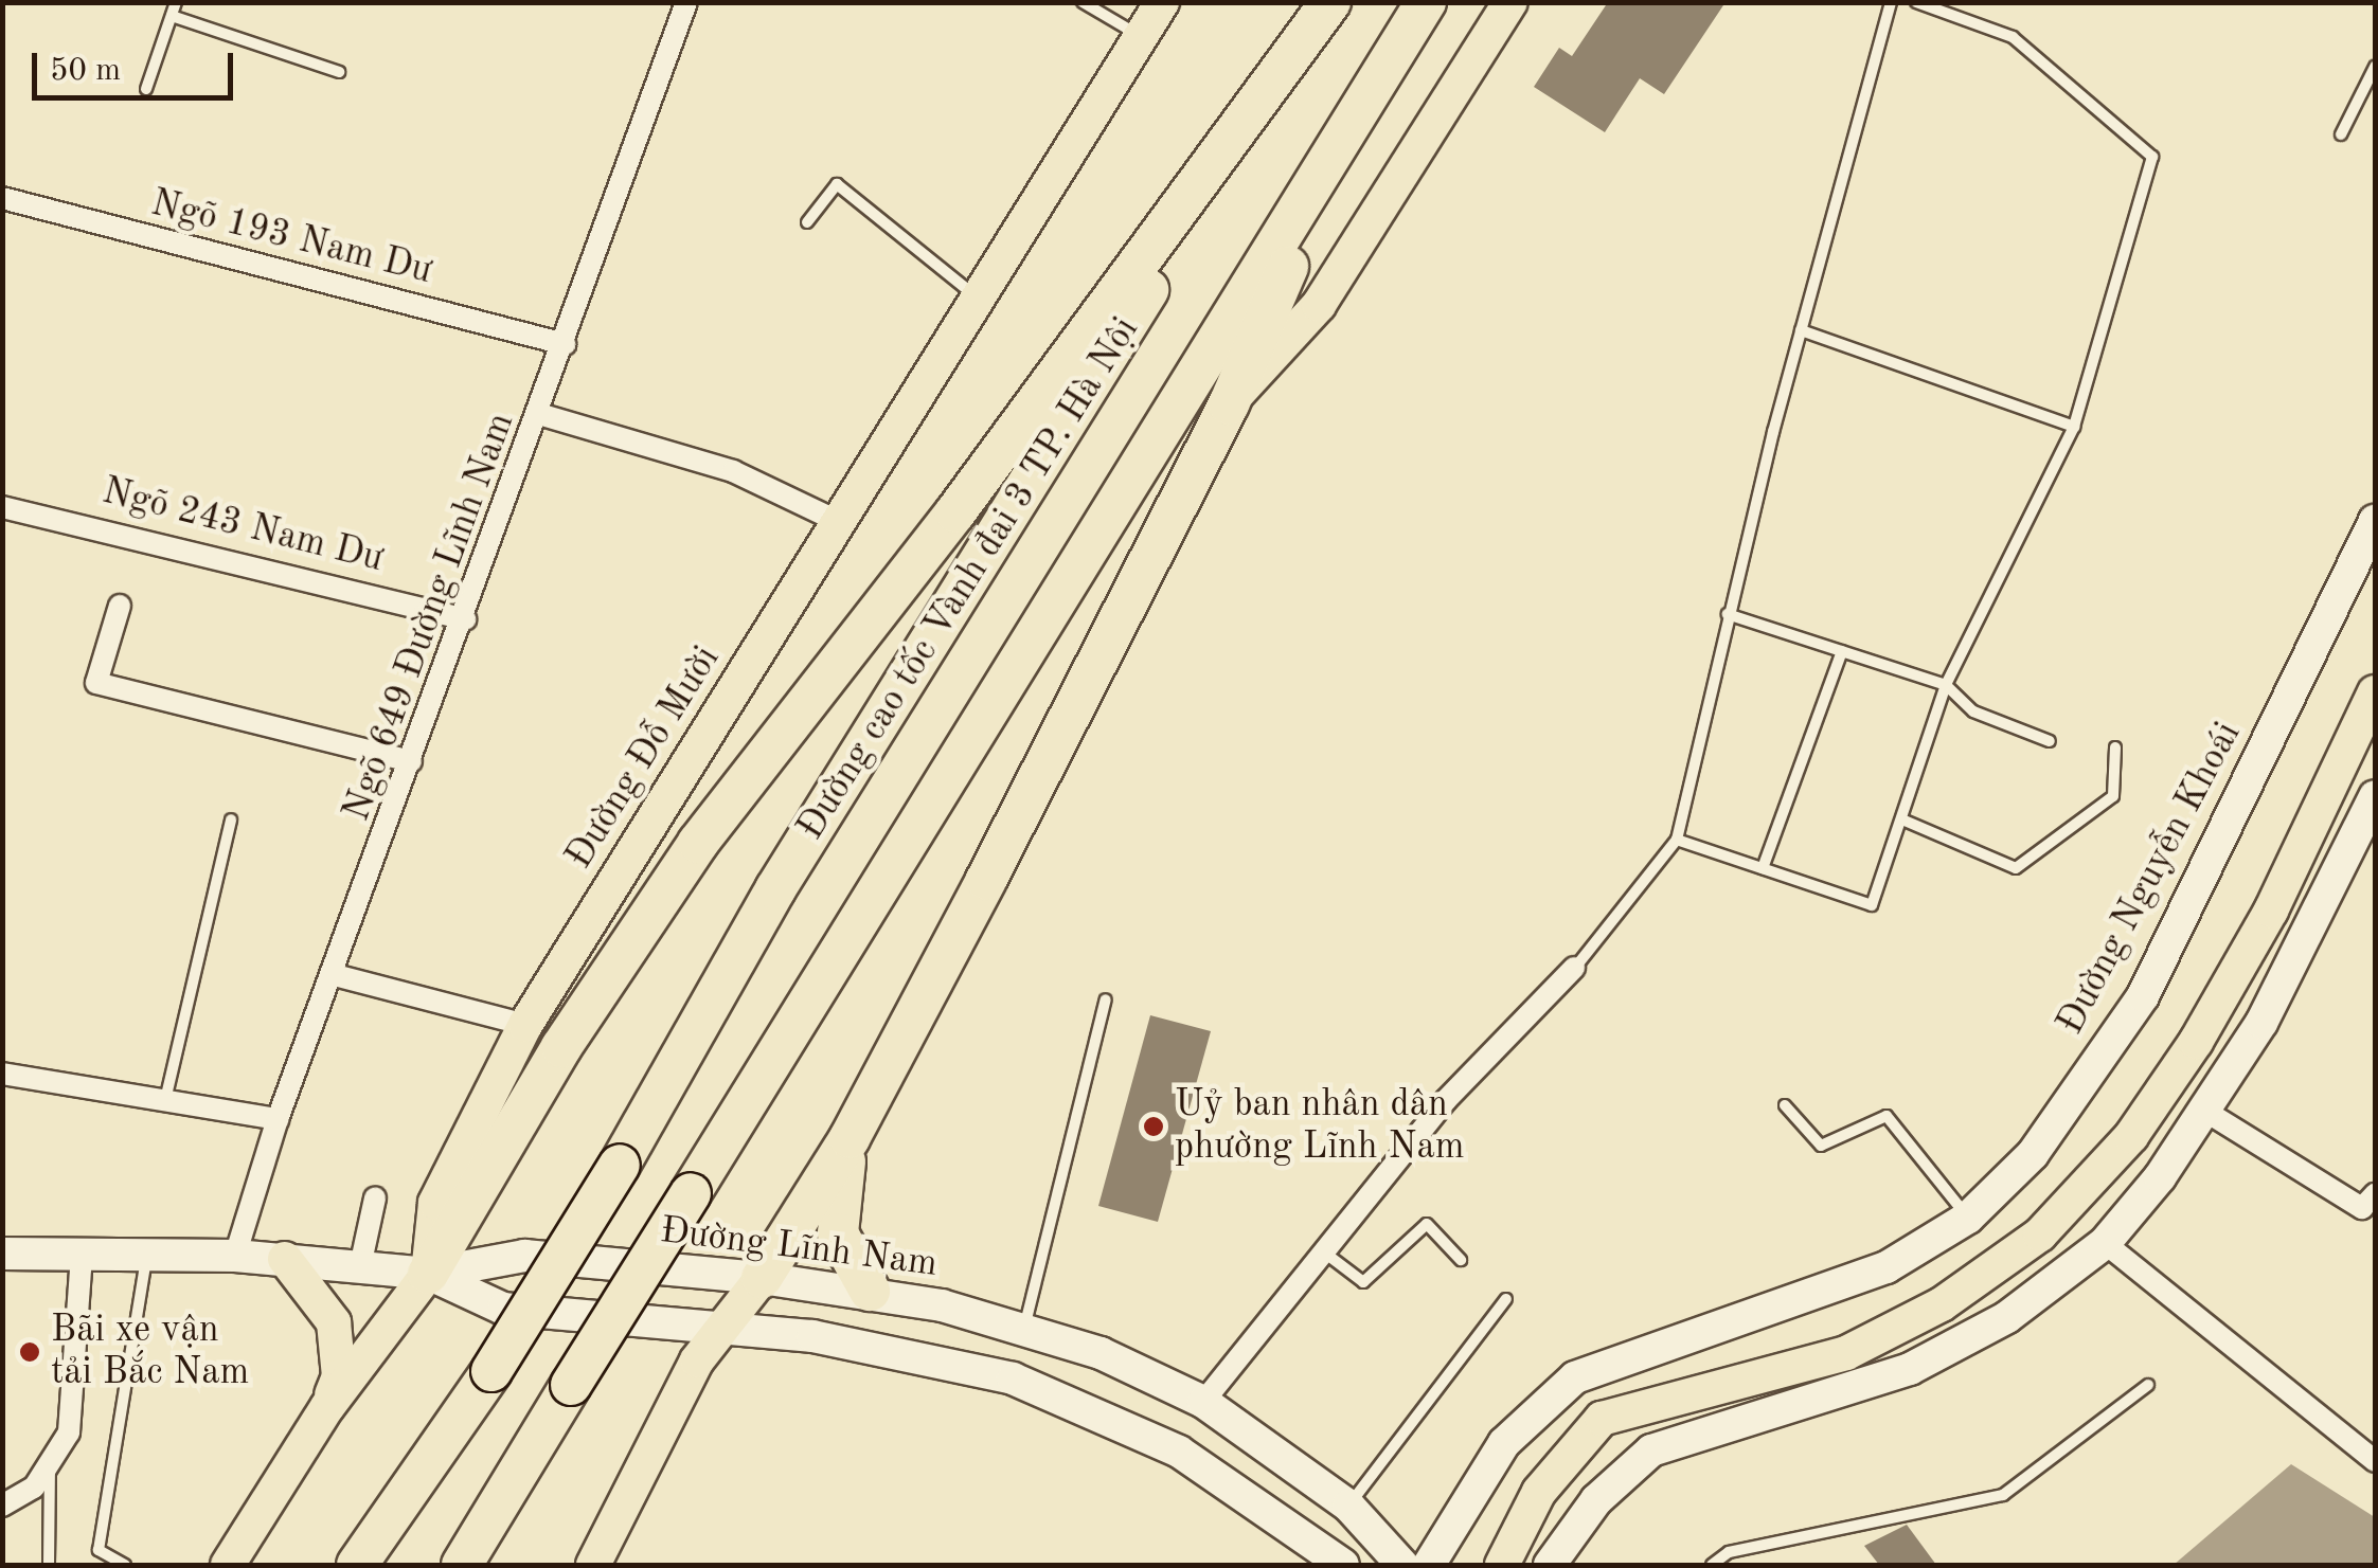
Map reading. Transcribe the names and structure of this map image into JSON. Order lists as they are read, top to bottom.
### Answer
{
  "streets": {
    "highway": ["Đường cao tốc Vành đai 3 TP. Hà Nội"],
    "main road": ["Đường Đỗ Mười"],
    "street": [
      "Ngõ 193 Nam Dư",
      "Ngõ 243 Nam Dư",
      "Ngõ 649 Đường Lĩnh Nam",
      "Đường Nguyễn Khoái",
      "Đường Lĩnh Nam"
    ]
  },
  "crossings": [
    ["Ngõ 193 Nam Dư", "Ngõ 649 Đường Lĩnh Nam"],
    ["Ngõ 243 Nam Dư", "Ngõ 649 Đường Lĩnh Nam"],
    ["Ngõ 649 Đường Lĩnh Nam", "Đường Lĩnh Nam"],
    ["Đường Đỗ Mười", "Đường Lĩnh Nam"]
  ],
  "places": ["Uỷ ban nhân dân phường Lĩnh Nam", "Bãi xe vận tải Bắc Nam"],
  "scale_bar": "50 m"
}
